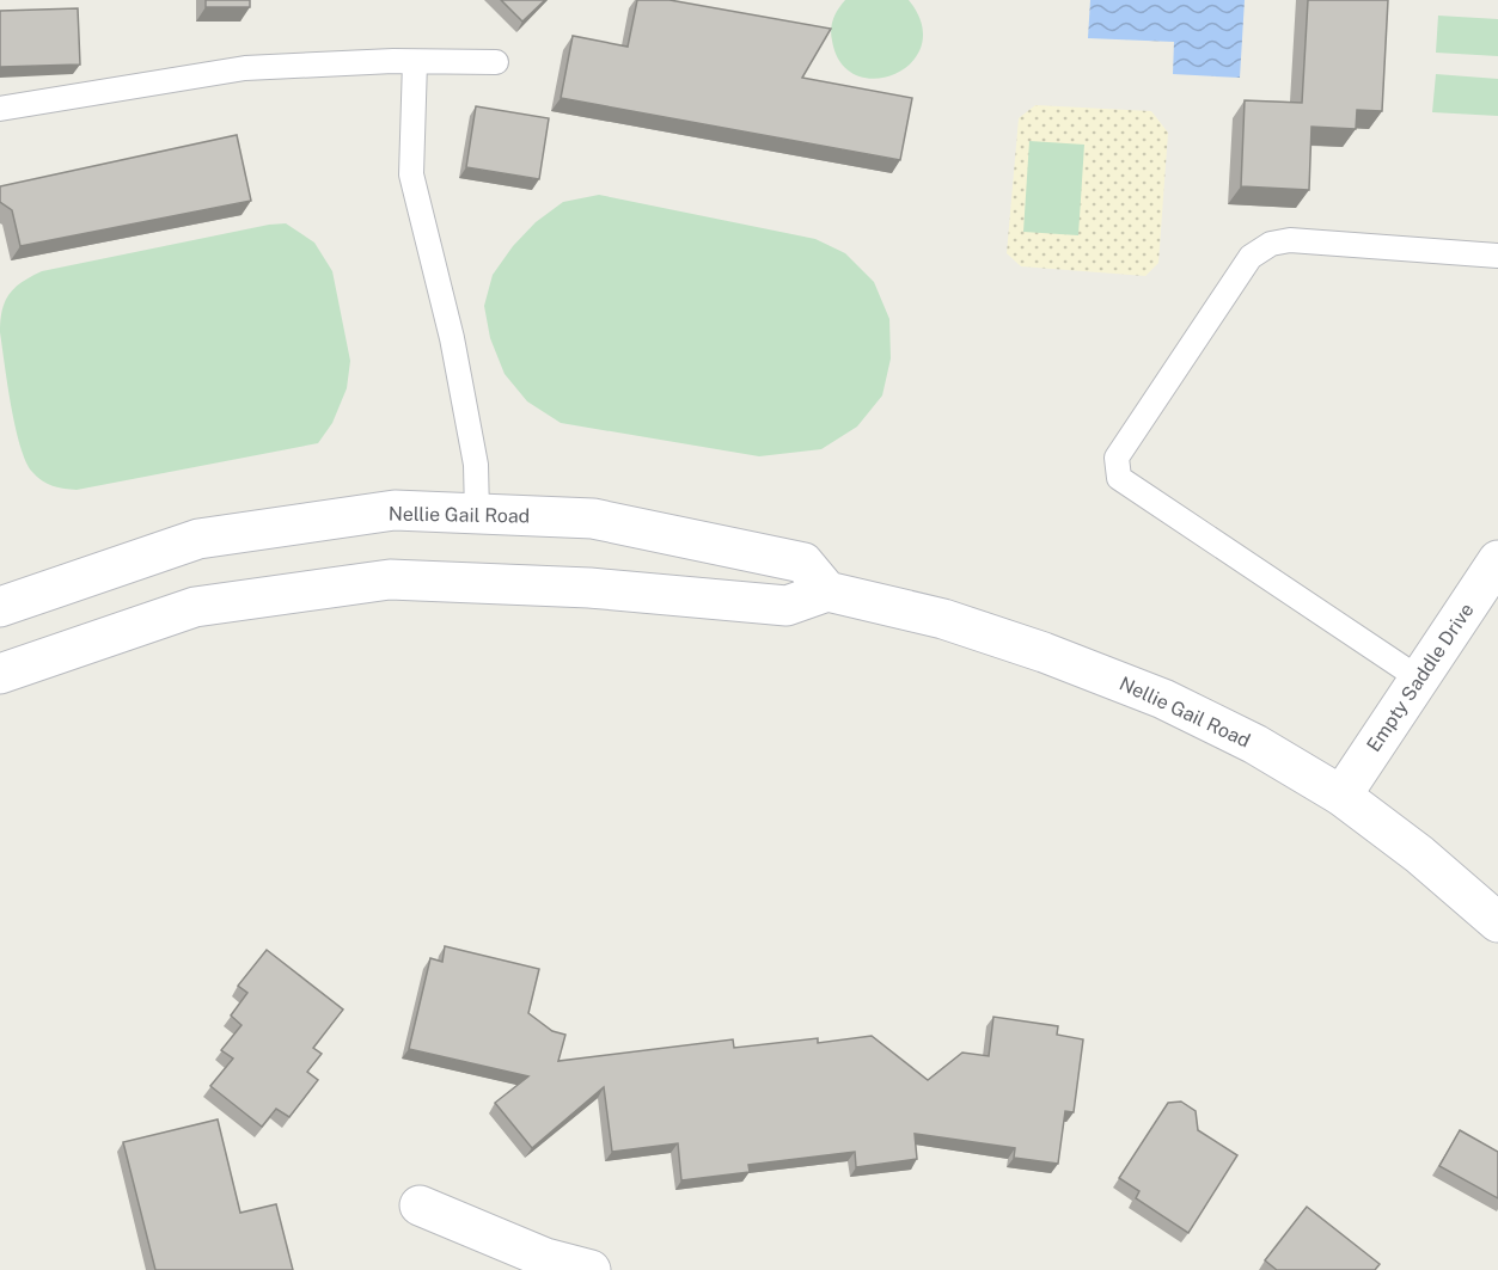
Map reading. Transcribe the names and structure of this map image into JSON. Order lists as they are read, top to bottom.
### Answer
{
  "streets": {
    "street": ["Nellie Gail Road", "Empty Saddle Drive"]
  },
  "crossings": [
    ["Nellie Gail Road", "Empty Saddle Drive"]
  ]
}
